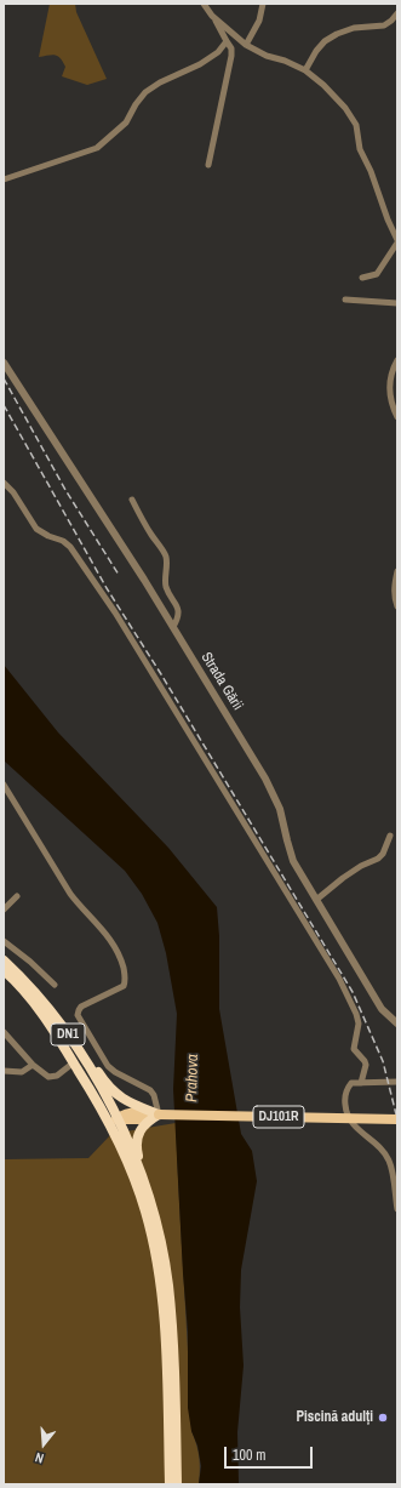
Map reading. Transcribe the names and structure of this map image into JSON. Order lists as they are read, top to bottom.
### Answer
{
  "streets": {
    "highway": ["DN1"],
    "main road": ["DJ101R"],
    "street": ["Strada Gării"]
  },
  "crossings": [
    ["DN1", "DJ101R"]
  ],
  "water": ["Prahova"],
  "places": ["Piscină adulți"],
  "scale_bar": "100 m",
  "north": "bottom"
}
